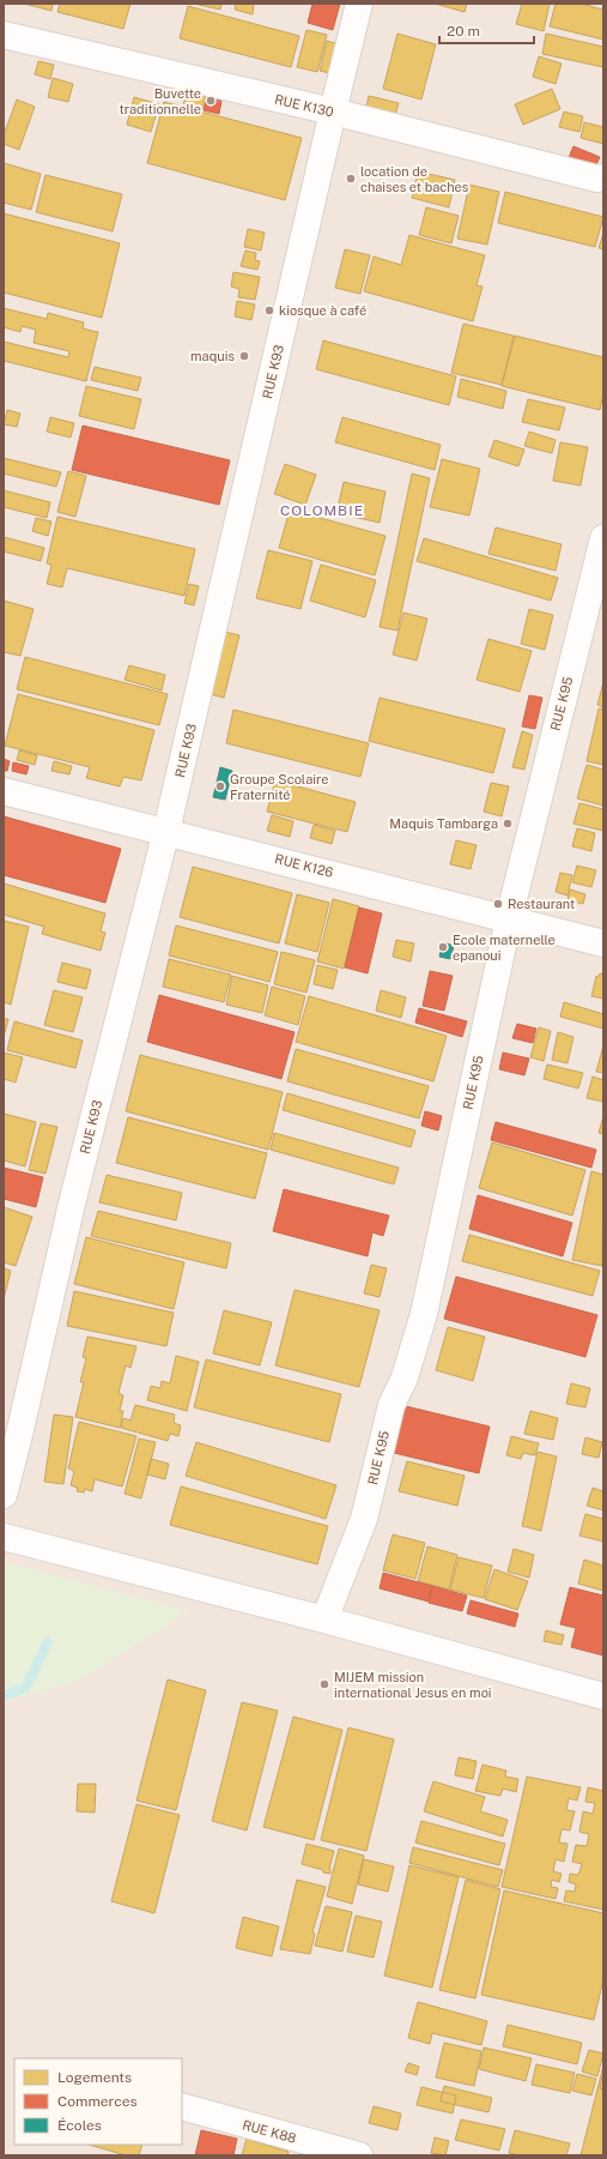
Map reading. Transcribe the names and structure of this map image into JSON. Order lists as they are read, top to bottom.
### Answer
{
  "streets": {
    "street": [
      "RUE K130",
      "RUE K93",
      "RUE K95",
      "RUE K126",
      "RUE K88"
    ]
  },
  "crossings": [
    ["RUE K130", "RUE K93"],
    ["RUE K93", "RUE K126"],
    ["RUE K95", "RUE K126"]
  ],
  "districts": ["COLOMBIE"],
  "places": [
    "Buvette traditionnelle",
    "location de chaises et baches",
    "kiosque à café",
    "maquis",
    "Groupe Scolaire Fraternité",
    "Maquis Tambarga",
    "Restaurant",
    "Ecole maternelle epanoui",
    "MIJEM mission international Jesus en moi"
  ],
  "legend": ["Logements", "Commerces", "Écoles"],
  "scale_bar": "20 m"
}
